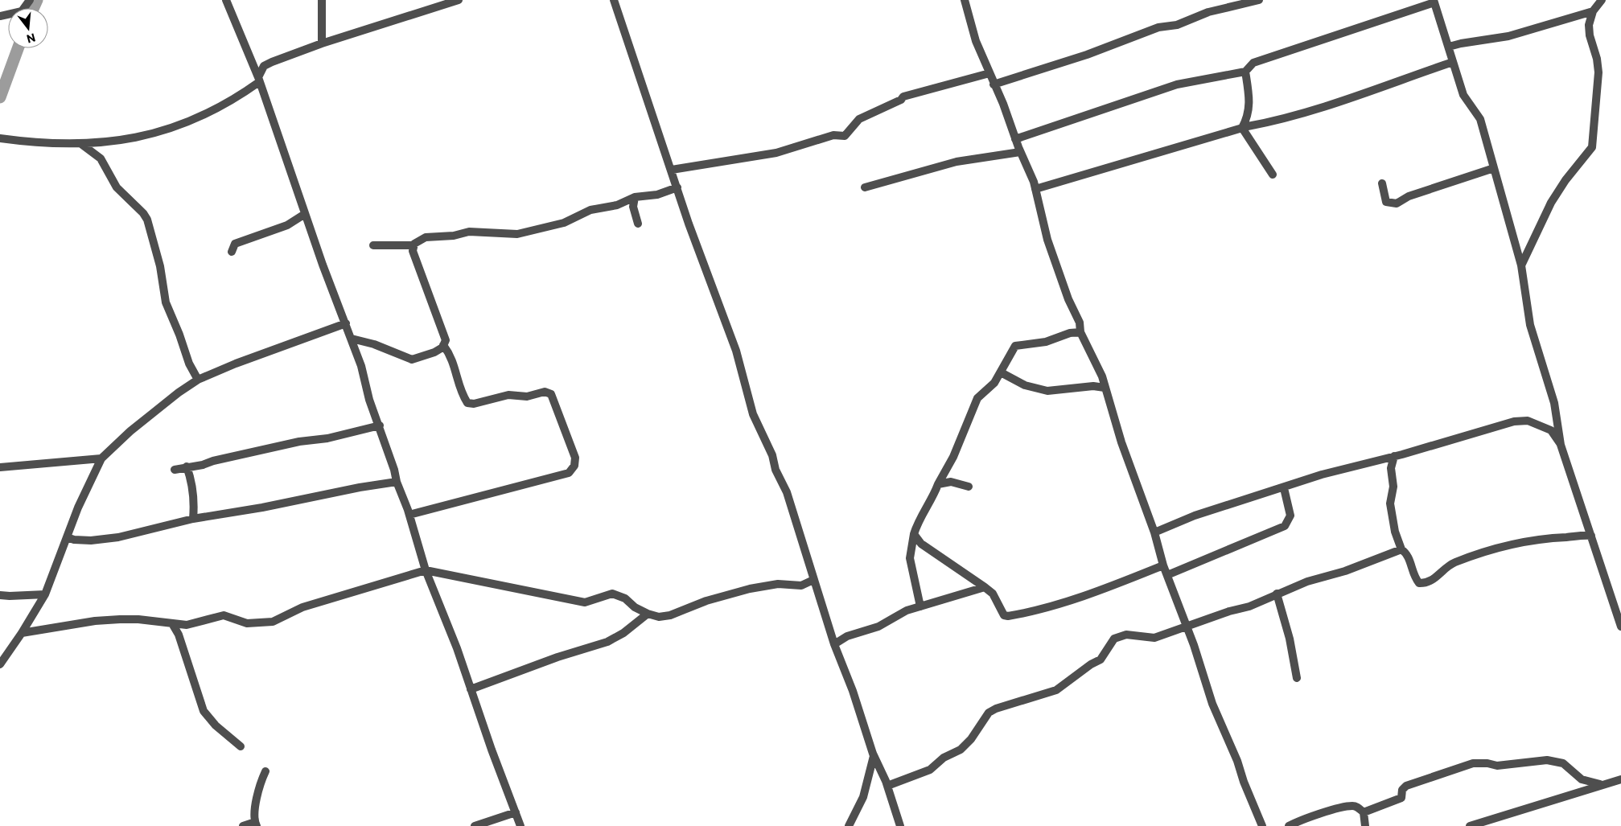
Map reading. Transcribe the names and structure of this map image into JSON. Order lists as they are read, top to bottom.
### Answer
{
  "north": "bottom"
}
